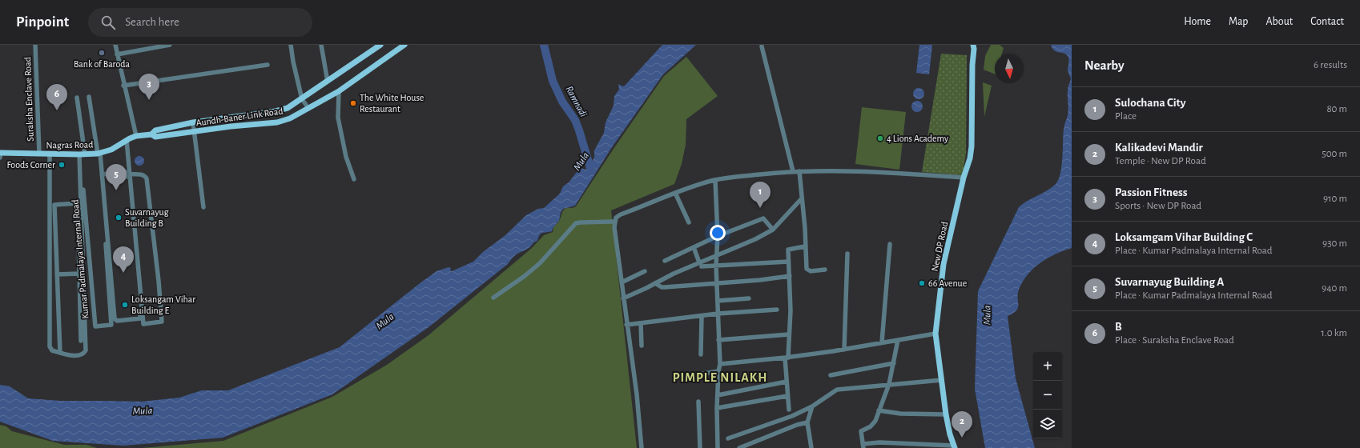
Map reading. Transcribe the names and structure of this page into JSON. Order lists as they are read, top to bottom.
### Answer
{
  "streets": {
    "main road": ["Aundh-Baner Link Road", "Nagras Road", "New DP Road"],
    "street": ["Suraksha Enclave Road", "Kumar Padmalaya Internal Road"]
  },
  "crossings": [
    ["Suraksha Enclave Road", "Nagras Road"],
    ["Aundh-Baner Link Road", "Nagras Road"],
    ["Nagras Road", "Kumar Padmalaya Internal Road"]
  ],
  "districts": ["PIMPLE NILAKH"],
  "water": ["Ramnadi", "Mula"],
  "places": [
    "Bank of Baroda",
    "The White House Restaurant",
    "4 Lions Academy",
    "Foods Corner",
    "Suvarnayug Building B",
    "66 Avenue",
    "Loksangam Vihar Building E"
  ],
  "north": "bottom",
  "page": {
    "header": "Pinpoint",
    "search": "Search here",
    "nav": [
      "Home",
      "Map",
      "About",
      "Contact"
    ],
    "heading": ["Nearby", "6 results"],
    "pins": [
      "3",
      "6",
      "5",
      "1",
      "4",
      "2"
    ],
    "list": [
      {
        "mark": "1",
        "name": "Sulochana City",
        "note": "Place",
        "value": "80 m"
      },
      {
        "mark": "2",
        "name": "Kalikadevi Mandir",
        "note": "Temple · New DP Road",
        "value": "500 m"
      },
      {
        "mark": "3",
        "name": "Passion Fitness",
        "note": "Sports · New DP Road",
        "value": "910 m"
      },
      {
        "mark": "4",
        "name": "Loksamgam Vihar Building C",
        "note": "Place · Kumar Padmalaya Internal Road",
        "value": "930 m"
      },
      {
        "mark": "5",
        "name": "Suvarnayug Building A",
        "note": "Place · Kumar Padmalaya Internal Road",
        "value": "940 m"
      },
      {
        "mark": "6",
        "name": "B",
        "note": "Place · Suraksha Enclave Road",
        "value": "1.0 km"
      }
    ],
    "map_buttons": ["+", "−"]
  }
}
